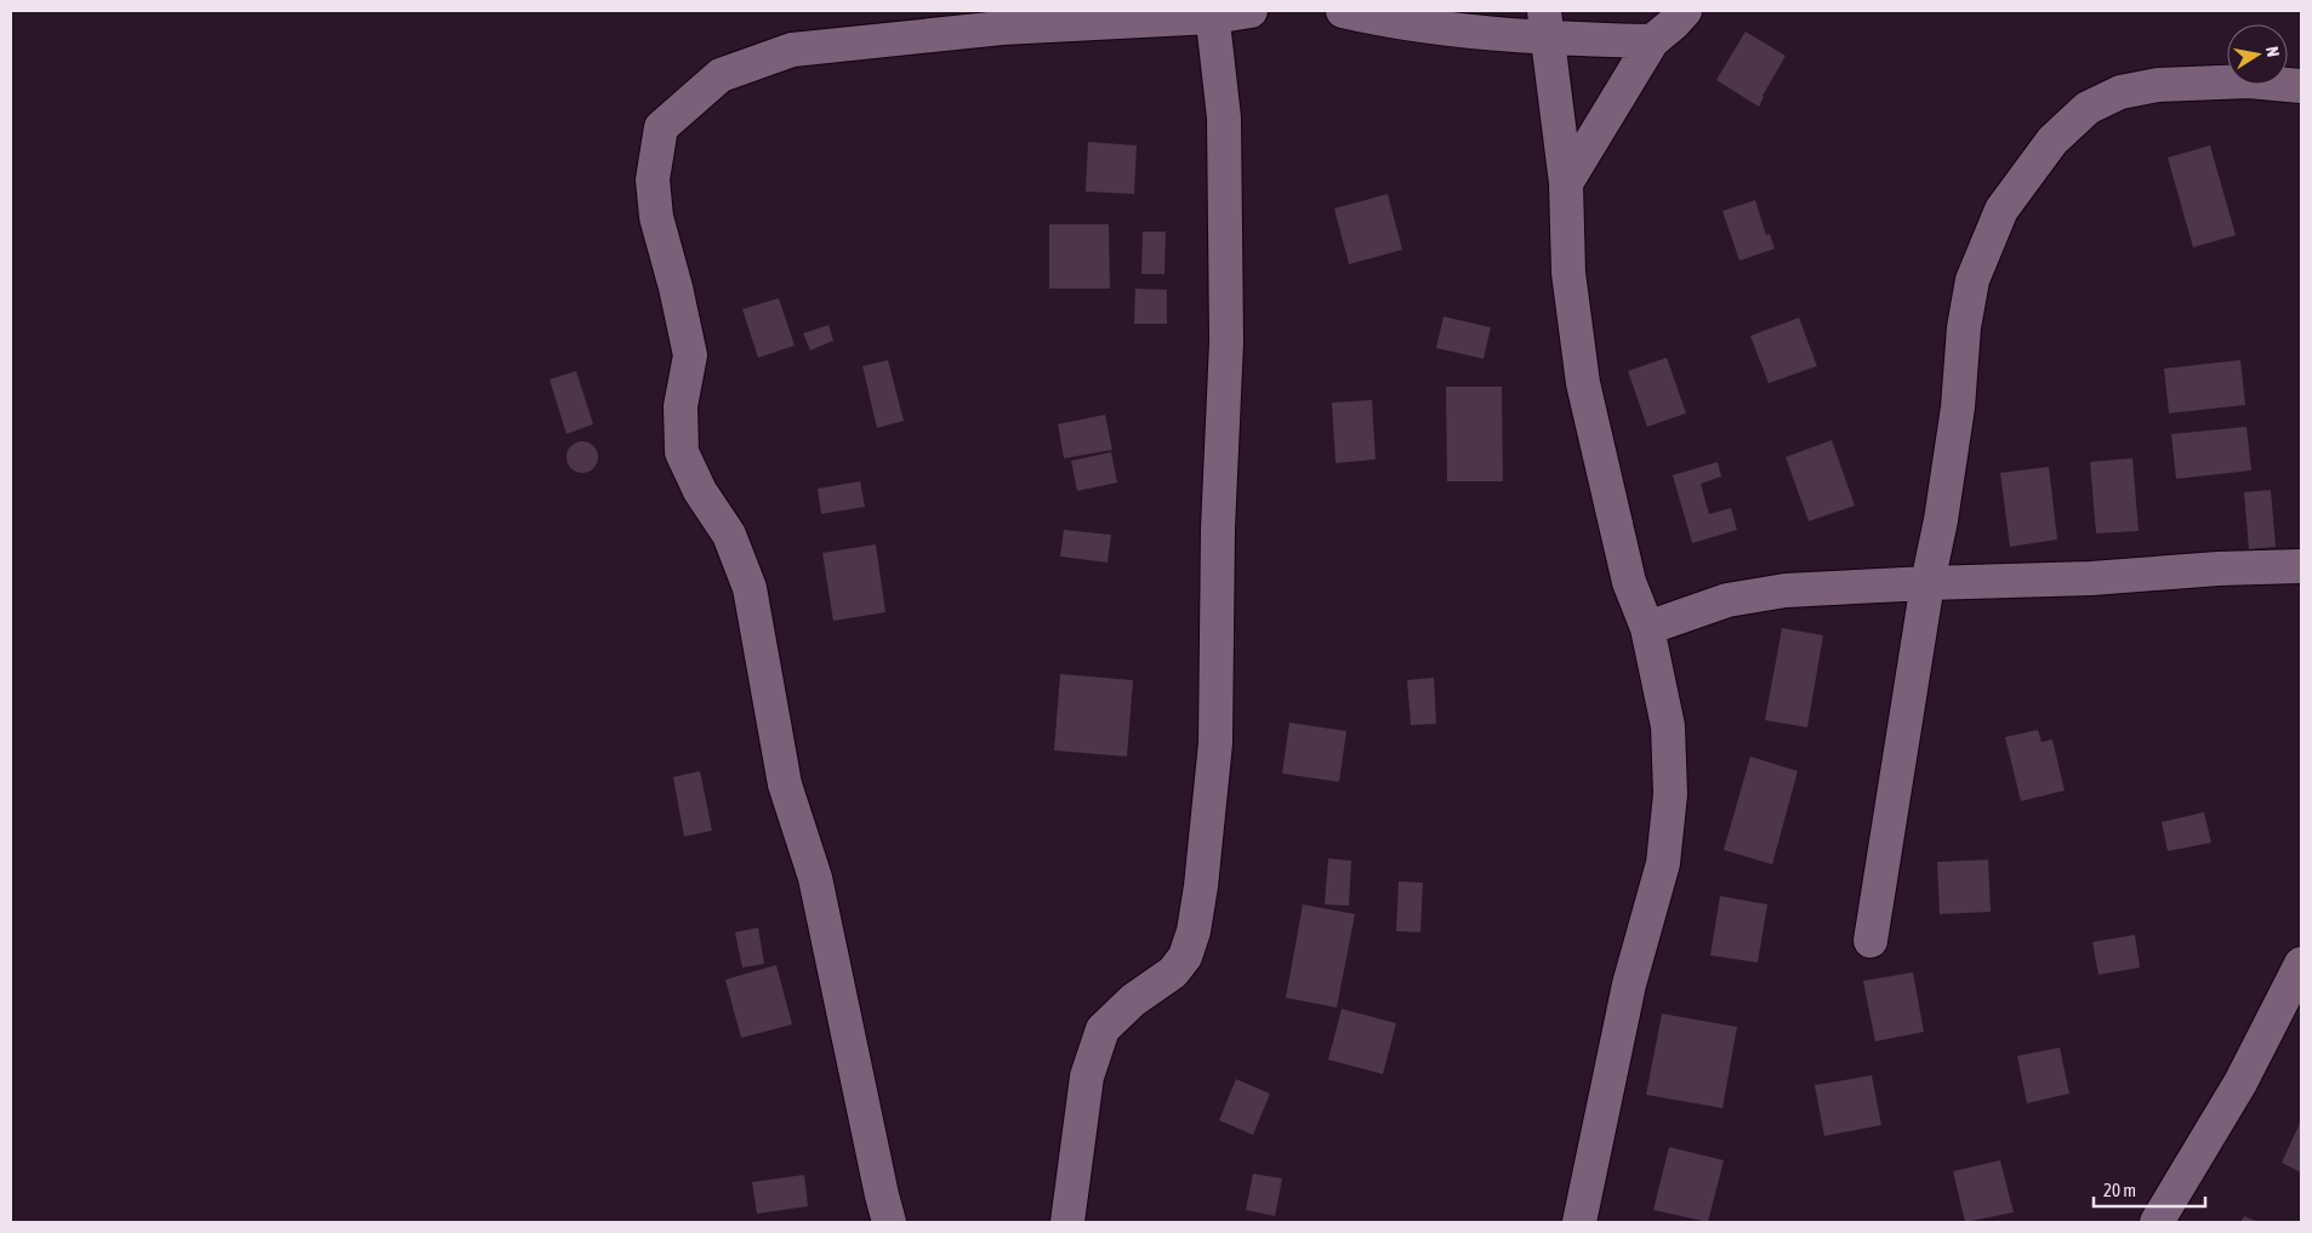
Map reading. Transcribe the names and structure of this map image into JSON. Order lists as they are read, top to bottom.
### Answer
{
  "scale_bar": "20 m",
  "north": "right"
}
